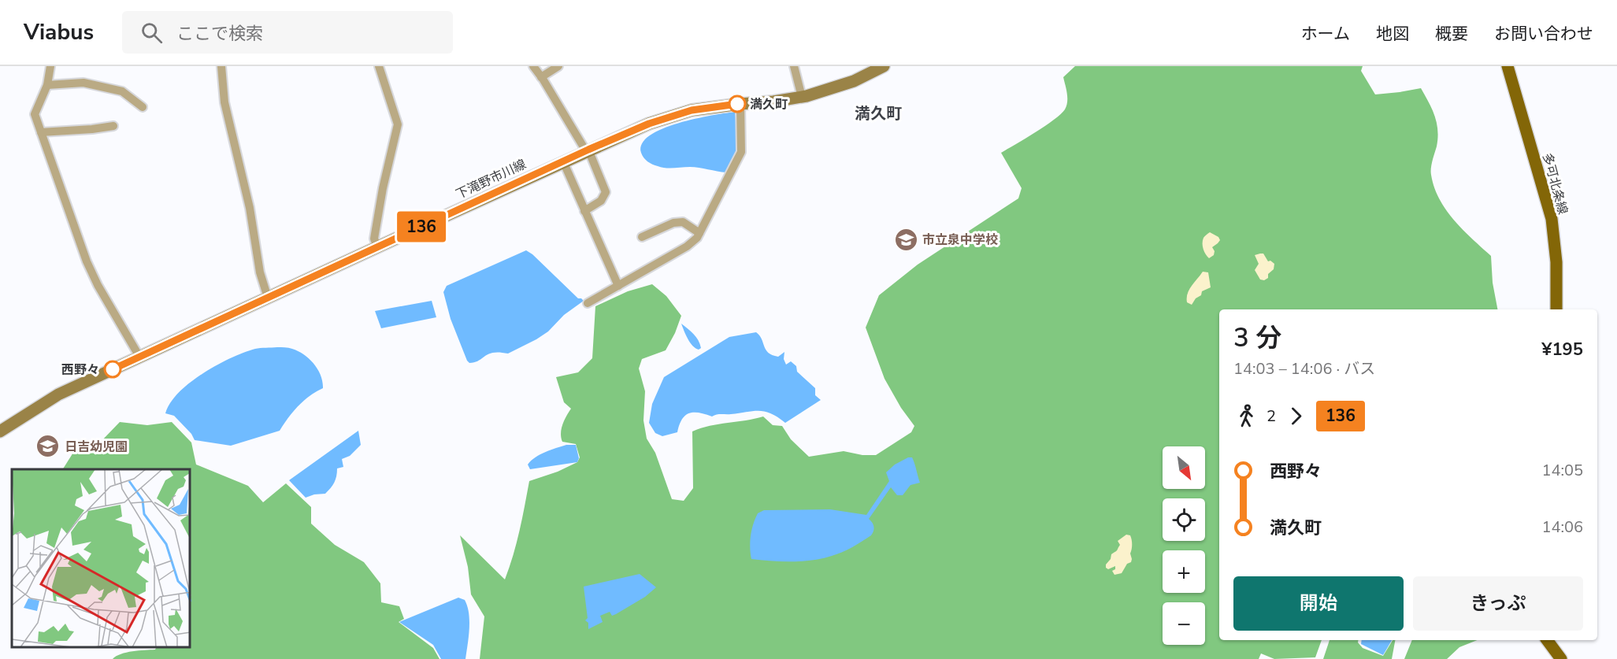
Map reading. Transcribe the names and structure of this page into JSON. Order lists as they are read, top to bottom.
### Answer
{
  "streets": {
    "main road": ["下滝野市川線", "多可北条線"]
  },
  "districts": ["満久町"],
  "places": {
    "other": ["満久町", "西野々"],
    "school or university": ["市立泉中学校", "日吉幼児園"]
  },
  "lines": ["bus line 136"],
  "north": "bottom right",
  "page": {
    "header": "Viabus",
    "search": "ここで検索",
    "nav": [
      "ホーム",
      "地図",
      "概要",
      "お問い合わせ"
    ],
    "on_map": "136",
    "heading": ["3 分", "14:03 – 14:06 · バス", "¥195"],
    "legs": ["2", "136"],
    "list": [
      {
        "name": "西野々",
        "value": "14:05"
      },
      {
        "name": "満久町",
        "value": "14:06"
      }
    ],
    "map_buttons": ["+", "−"],
    "buttons": ["開始", "きっぷ"]
  }
}
